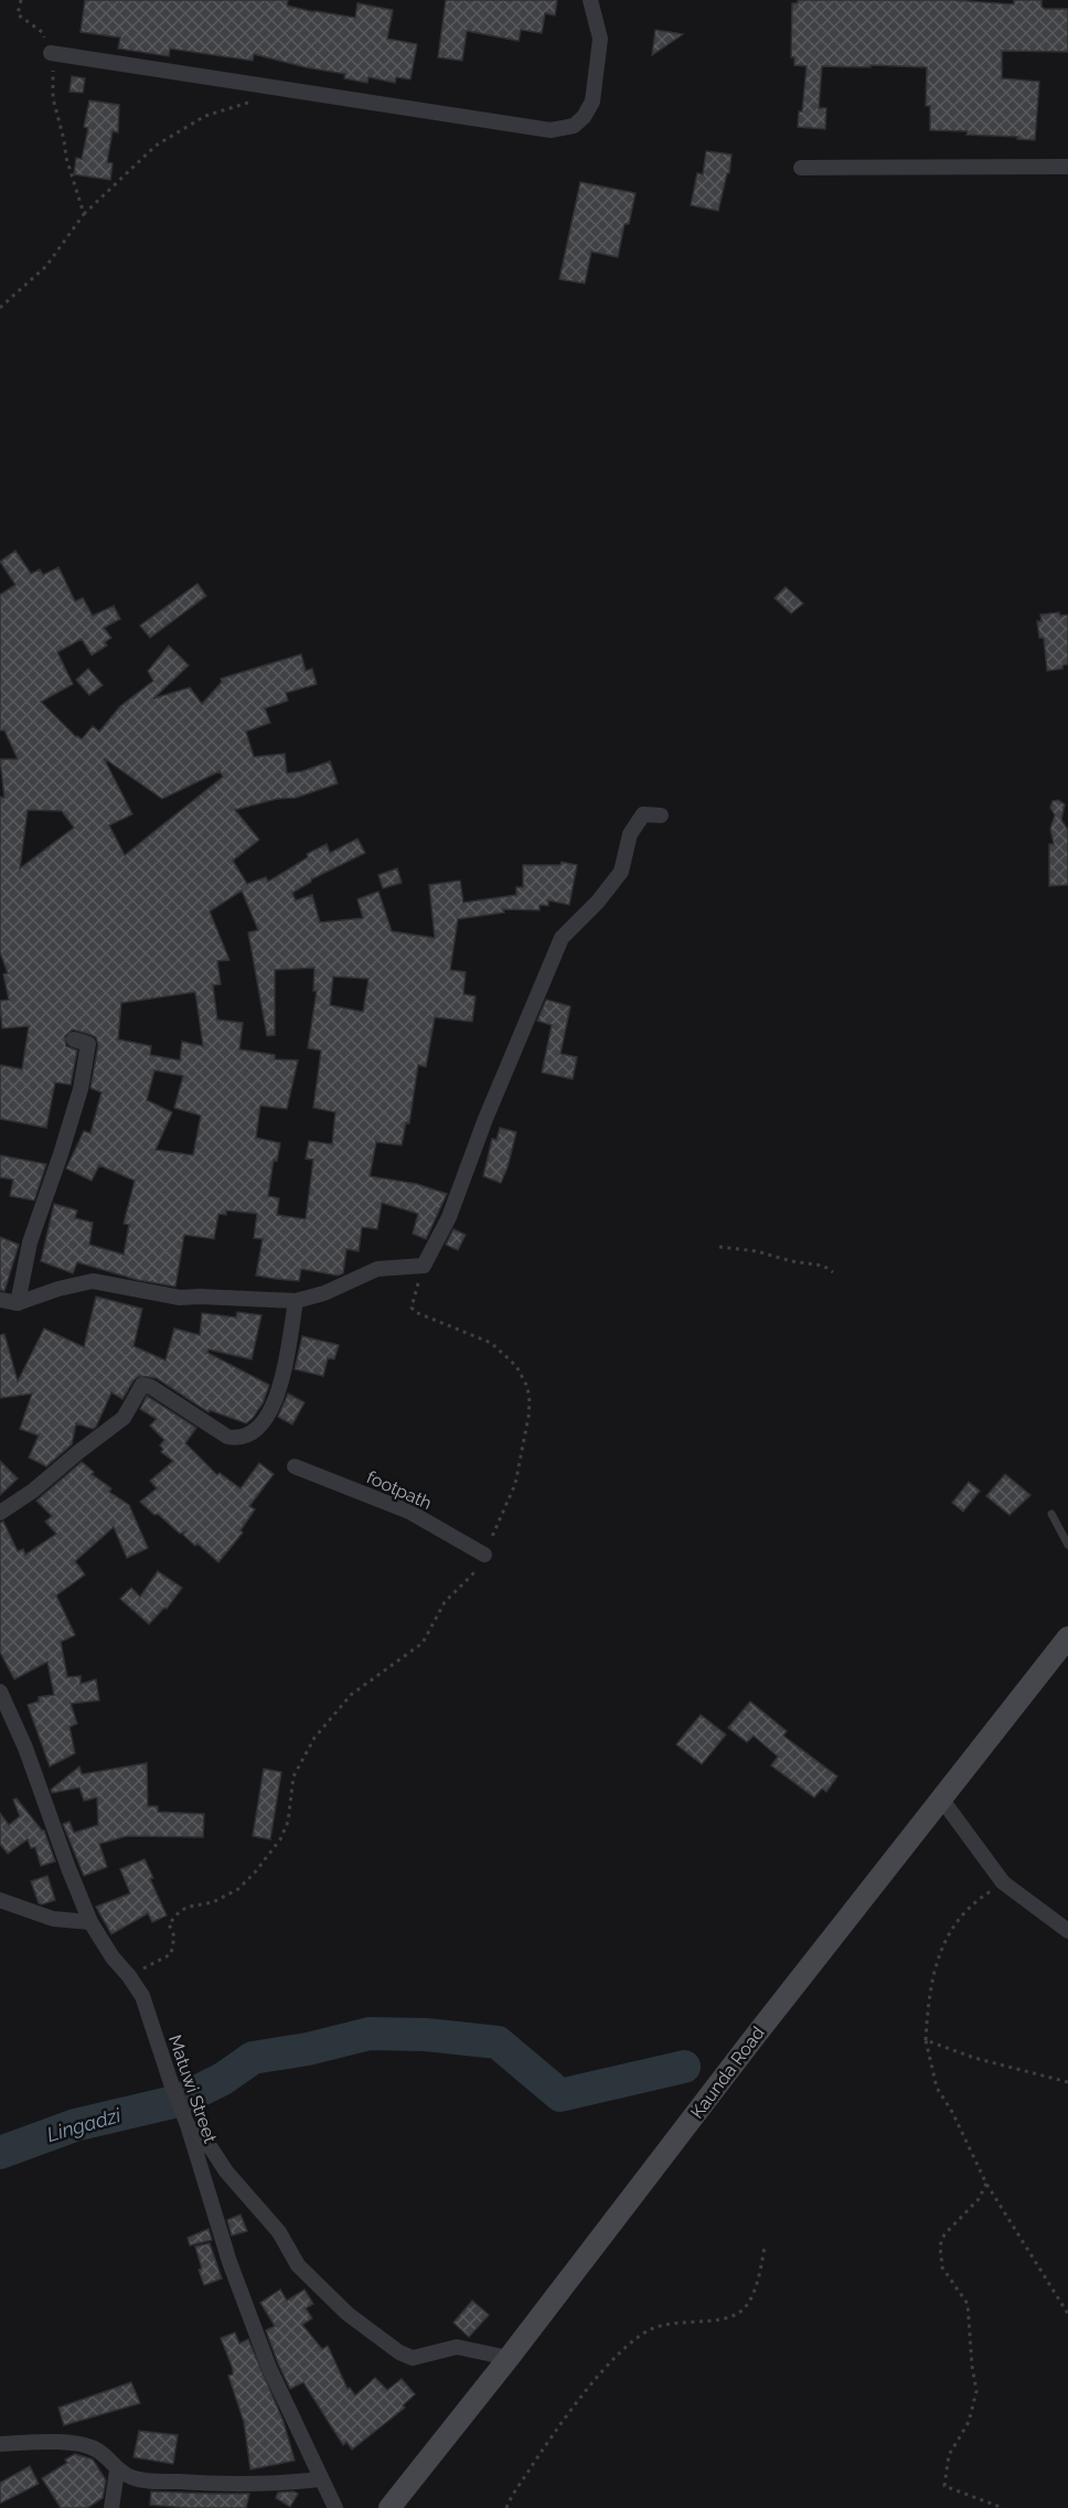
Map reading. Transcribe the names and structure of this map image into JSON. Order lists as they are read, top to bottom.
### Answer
{
  "streets": {
    "main road": ["Kaunda Road"],
    "street": ["footpath", "Matuwi Street"]
  },
  "water": ["Lingadzi"]
}
